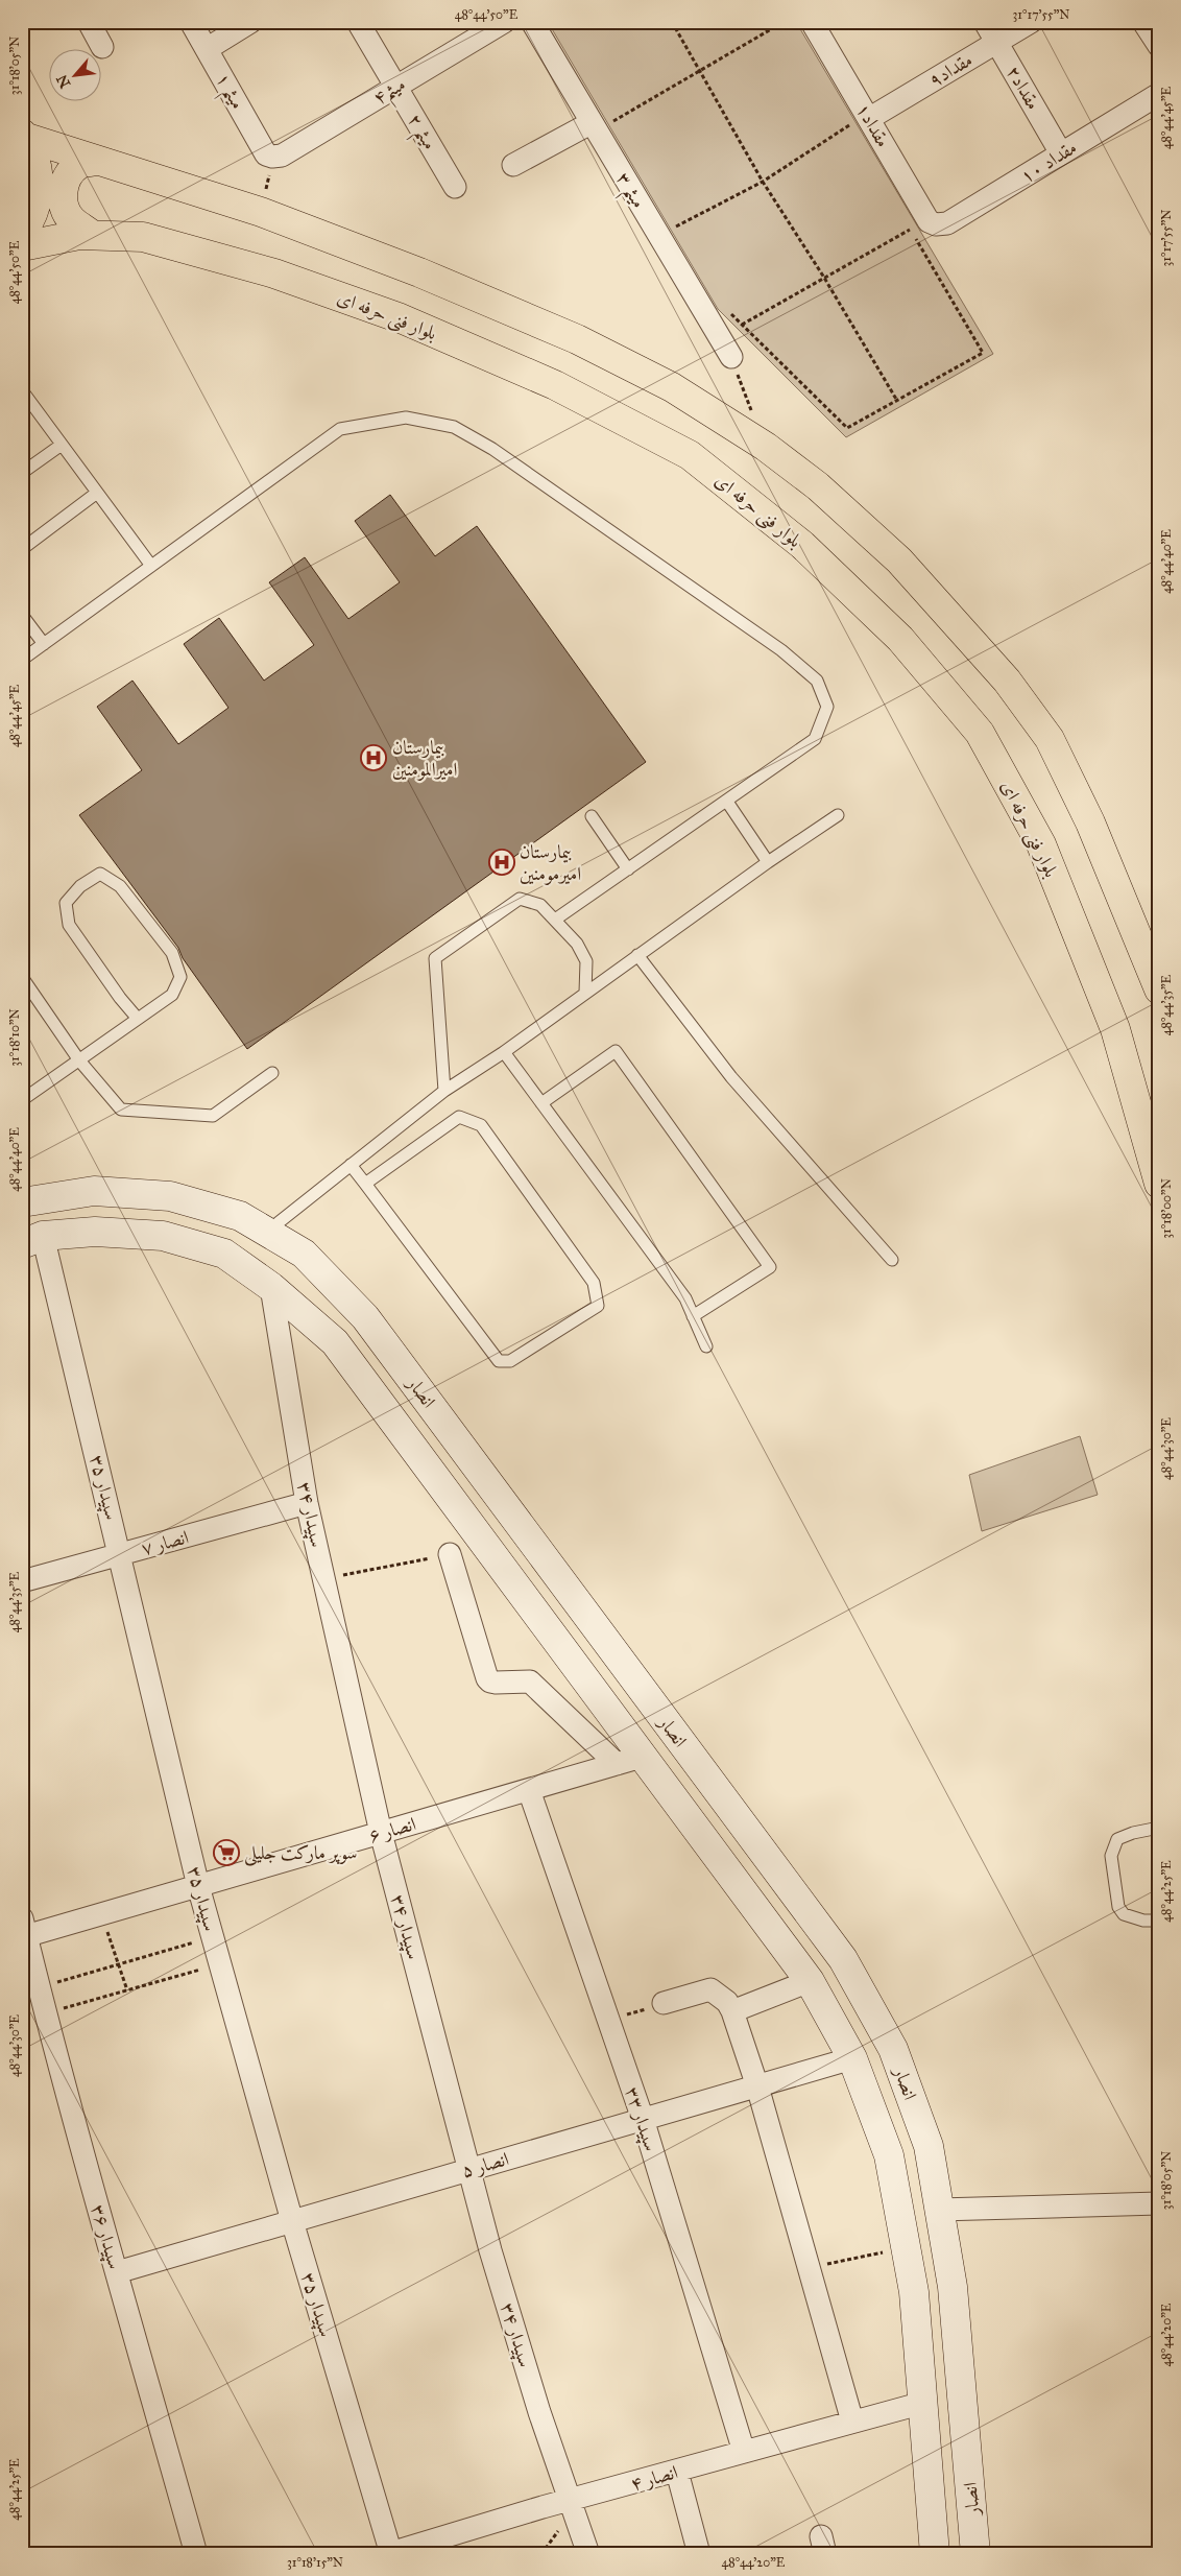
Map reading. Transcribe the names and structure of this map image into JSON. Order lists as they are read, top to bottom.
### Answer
{
  "streets": {
    "main road": ["بلوار فنی حرفه ای", "انصار"],
    "street": [
      "مقداد۹",
      "مقداد۲",
      "میثم ۱",
      "میثم۴",
      "مقداد۱",
      "میثم ۲",
      "مقداد ۱۰",
      "میثم ۳",
      "سپیدار ۳۵",
      "سپیدار ۳۴",
      "انصار ۷",
      "انصار ۶",
      "سپیدار ۳۳",
      "انصار ۵",
      "سپیدار ۳۶",
      "انصار ۴"
    ]
  },
  "crossings": [
    ["مقداد۹", "مقداد۲"],
    ["مقداد۹", "مقداد۱"],
    ["مقداد۲", "مقداد ۱۰"],
    ["میثم ۱", "میثم۴"],
    ["میثم۴", "میثم ۲"],
    ["مقداد۱", "مقداد ۱۰"],
    ["سپیدار ۳۵", "انصار ۷"],
    ["سپیدار ۳۵", "انصار ۶"],
    ["سپیدار ۳۵", "انصار ۵"],
    ["سپیدار ۳۵", "انصار ۴"],
    ["سپیدار ۳۴", "انصار ۷"],
    ["سپیدار ۳۴", "انصار ۶"],
    ["سپیدار ۳۴", "انصار ۵"],
    ["سپیدار ۳۴", "انصار ۴"],
    ["انصار ۶", "سپیدار ۳۳"],
    ["انصار ۶", "سپیدار ۳۶"],
    ["سپیدار ۳۳", "انصار ۵"],
    ["سپیدار ۳۳", "انصار ۴"],
    ["انصار ۵", "سپیدار ۳۶"]
  ],
  "places": {
    "hospital": ["بیمارستان امیرالمومنین", "بیمارستان امیرمومنین"],
    "supermarket": ["سوپر مارکت جلیلی"]
  },
  "north": "bottom left",
  "coordinates": [
    "48°44'50\"E",
    "31°17'55\"N",
    "31°18'05\"N",
    "48°44'45\"E",
    "48°44'40\"E",
    "48°44'35\"E",
    "31°18'10\"N",
    "31°18'00\"N",
    "48°44'30\"E",
    "48°44'25\"E",
    "48°44'20\"E",
    "31°18'15\"N"
  ]
}
